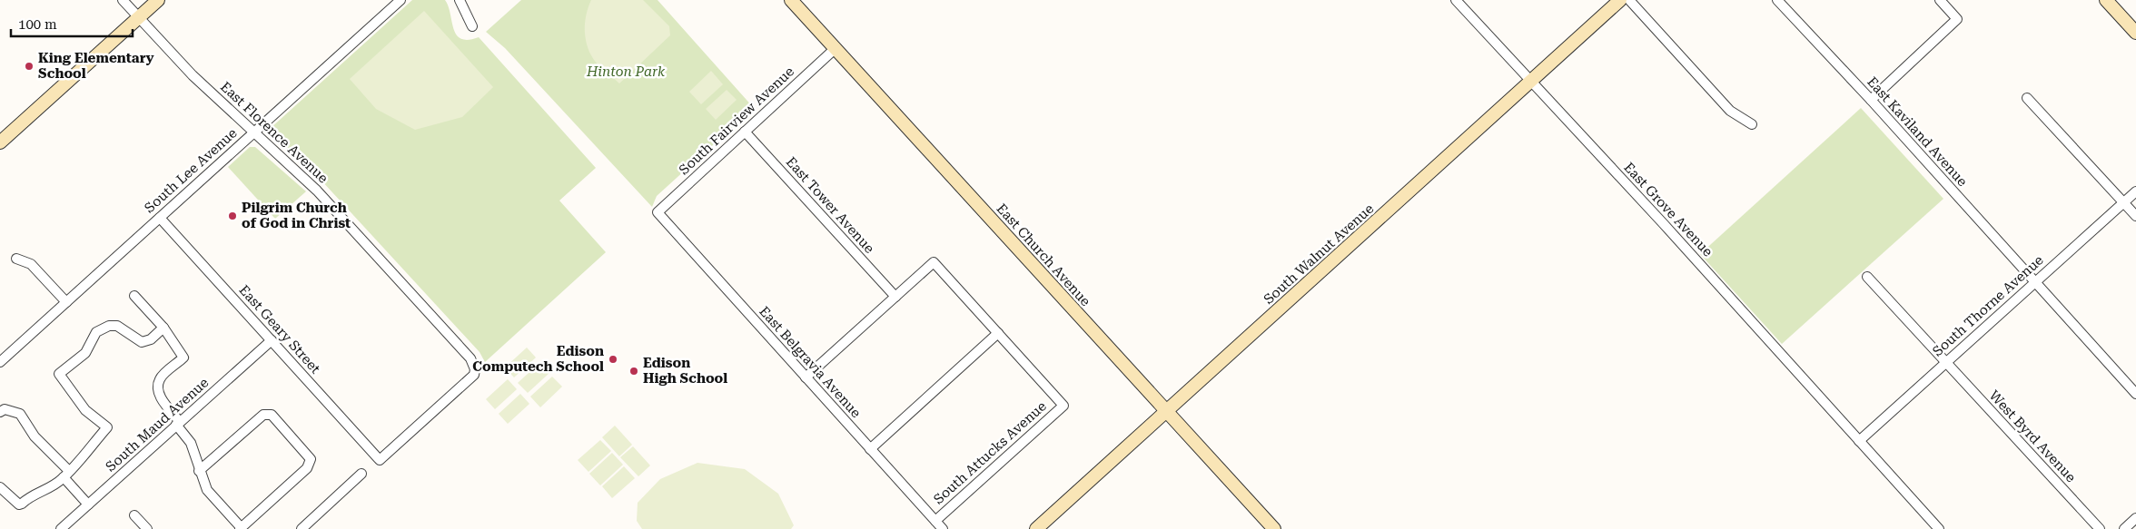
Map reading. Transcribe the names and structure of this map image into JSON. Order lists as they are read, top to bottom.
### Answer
{
  "streets": {
    "street": [
      "South Fairview Avenue",
      "East Kaviland Avenue",
      "East Florence Avenue",
      "South Lee Avenue",
      "East Tower Avenue",
      "East Grove Avenue",
      "South Walnut Avenue",
      "East Church Avenue",
      "South Thorne Avenue",
      "East Geary Street",
      "East Belgravia Avenue",
      "South Maud Avenue",
      "West Byrd Avenue",
      "South Attucks Avenue"
    ]
  },
  "crossings": [
    ["South Fairview Avenue", "East Tower Avenue"],
    ["South Fairview Avenue", "East Church Avenue"],
    ["South Fairview Avenue", "East Belgravia Avenue"],
    ["East Kaviland Avenue", "South Thorne Avenue"],
    ["East Florence Avenue", "South Lee Avenue"],
    ["East Florence Avenue", "East Geary Street"],
    ["South Lee Avenue", "East Geary Street"],
    ["East Grove Avenue", "South Walnut Avenue"],
    ["East Grove Avenue", "South Thorne Avenue"],
    ["South Walnut Avenue", "East Church Avenue"],
    ["South Thorne Avenue", "West Byrd Avenue"],
    ["East Geary Street", "South Maud Avenue"],
    ["East Belgravia Avenue", "South Attucks Avenue"]
  ],
  "parks": ["Hinton Park"],
  "places": [
    "King Elementary School",
    "Pilgrim Church of God in Christ",
    "Edison Computech School",
    "Edison High School"
  ],
  "scale_bar": "100 m"
}
